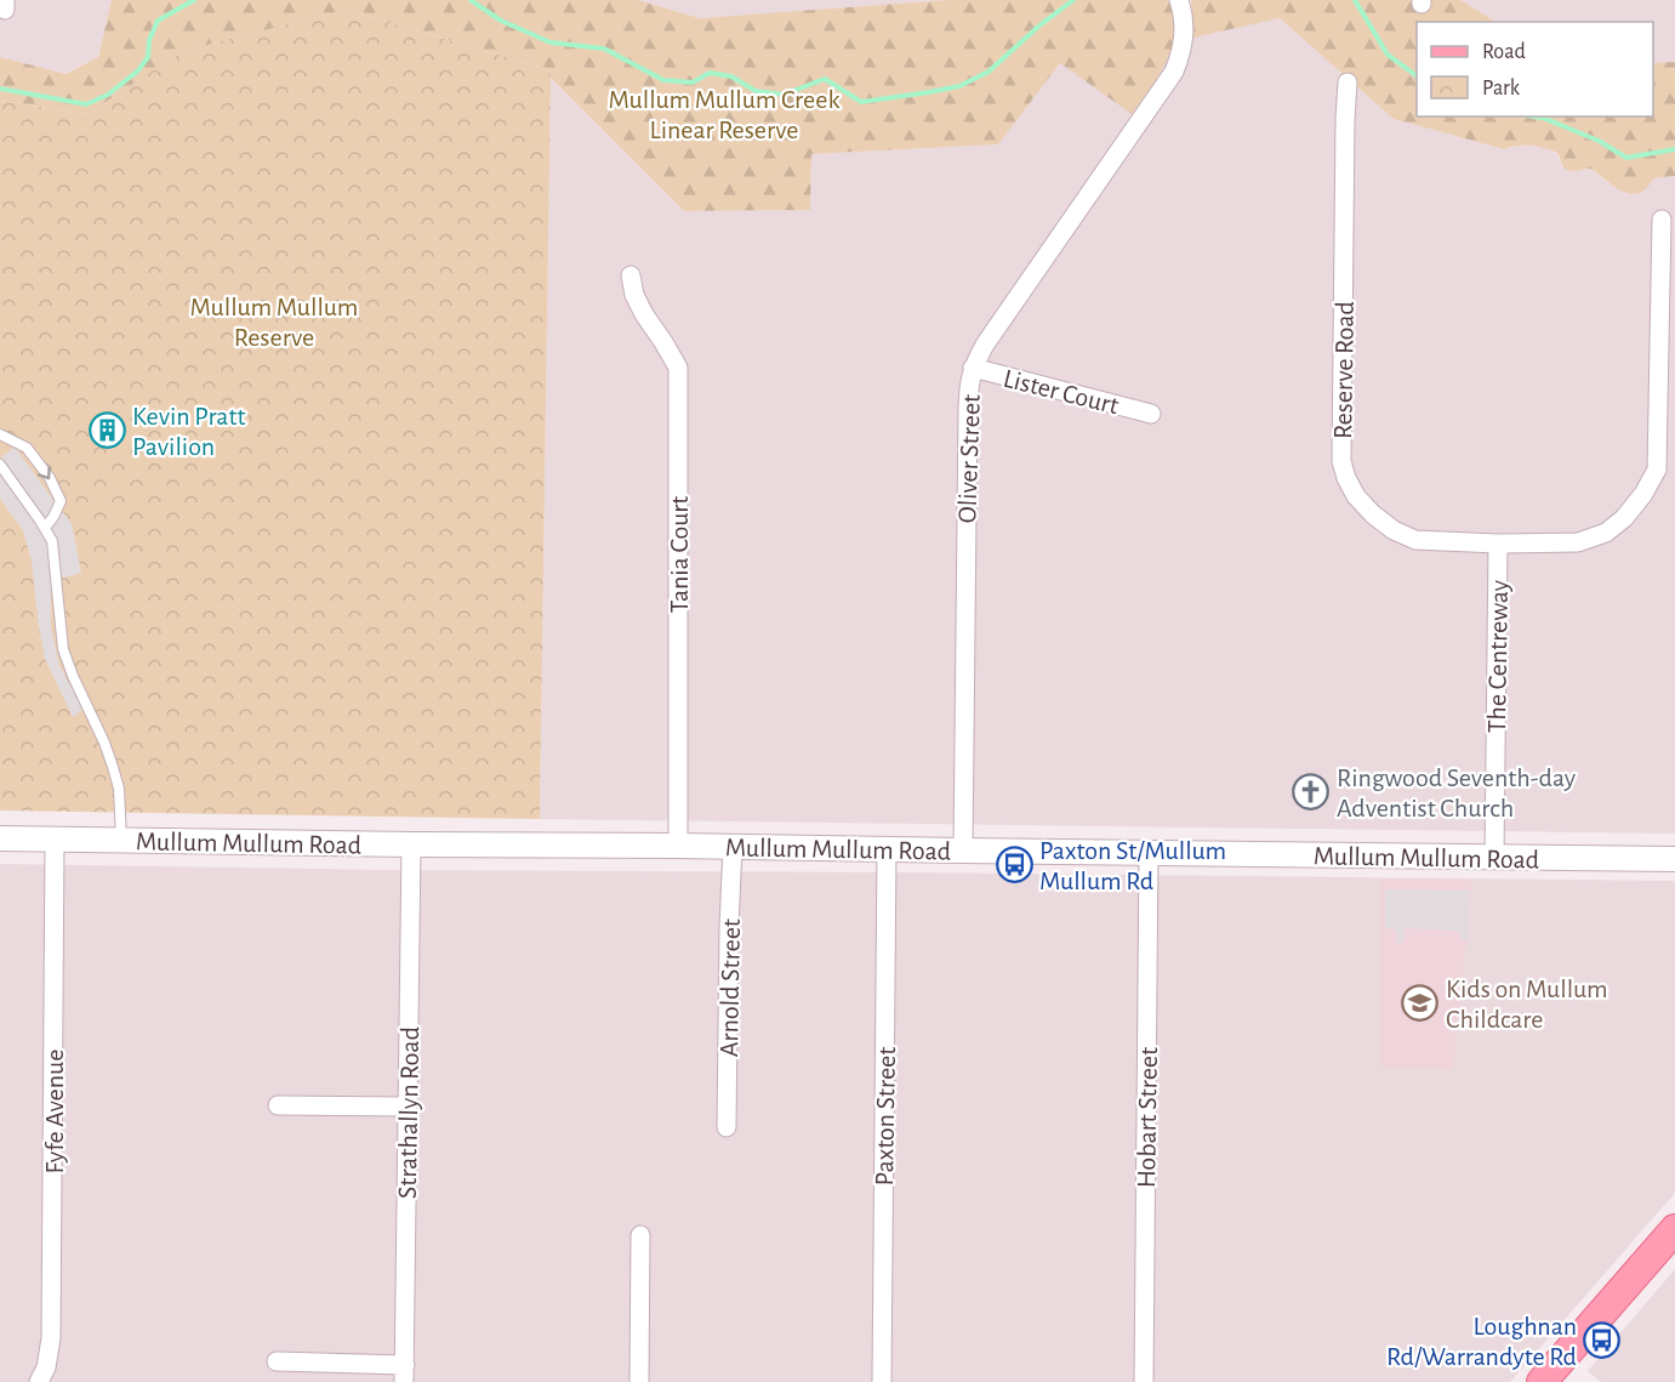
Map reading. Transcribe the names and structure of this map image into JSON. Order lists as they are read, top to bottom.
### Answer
{
  "streets": {
    "street": [
      "Reserve Road",
      "Lister Court",
      "Oliver Street",
      "Tania Court",
      "The Centreway",
      "Mullum Mullum Road",
      "Arnold Street",
      "Fyfe Avenue",
      "Strathallyn Road",
      "Paxton Street",
      "Hobart Street"
    ]
  },
  "crossings": [
    ["Reserve Road", "The Centreway"],
    ["Lister Court", "Oliver Street"],
    ["Oliver Street", "Mullum Mullum Road"],
    ["Tania Court", "Mullum Mullum Road"],
    ["The Centreway", "Mullum Mullum Road"],
    ["Mullum Mullum Road", "Arnold Street"],
    ["Mullum Mullum Road", "Fyfe Avenue"],
    ["Mullum Mullum Road", "Strathallyn Road"],
    ["Mullum Mullum Road", "Paxton Street"],
    ["Mullum Mullum Road", "Hobart Street"]
  ],
  "parks": ["Mullum Mullum Creek Linear Reserve", "Mullum Mullum Reserve"],
  "places": {
    "building": ["Kevin Pratt Pavilion"],
    "church": ["Ringwood Seventh-day Adventist Church"],
    "bus stop": ["Paxton St/Mullum Mullum Rd", "Loughnan Rd/Warrandyte Rd"],
    "school or university": ["Kids on Mullum Childcare"]
  },
  "legend": ["Road", "Park"]
}
